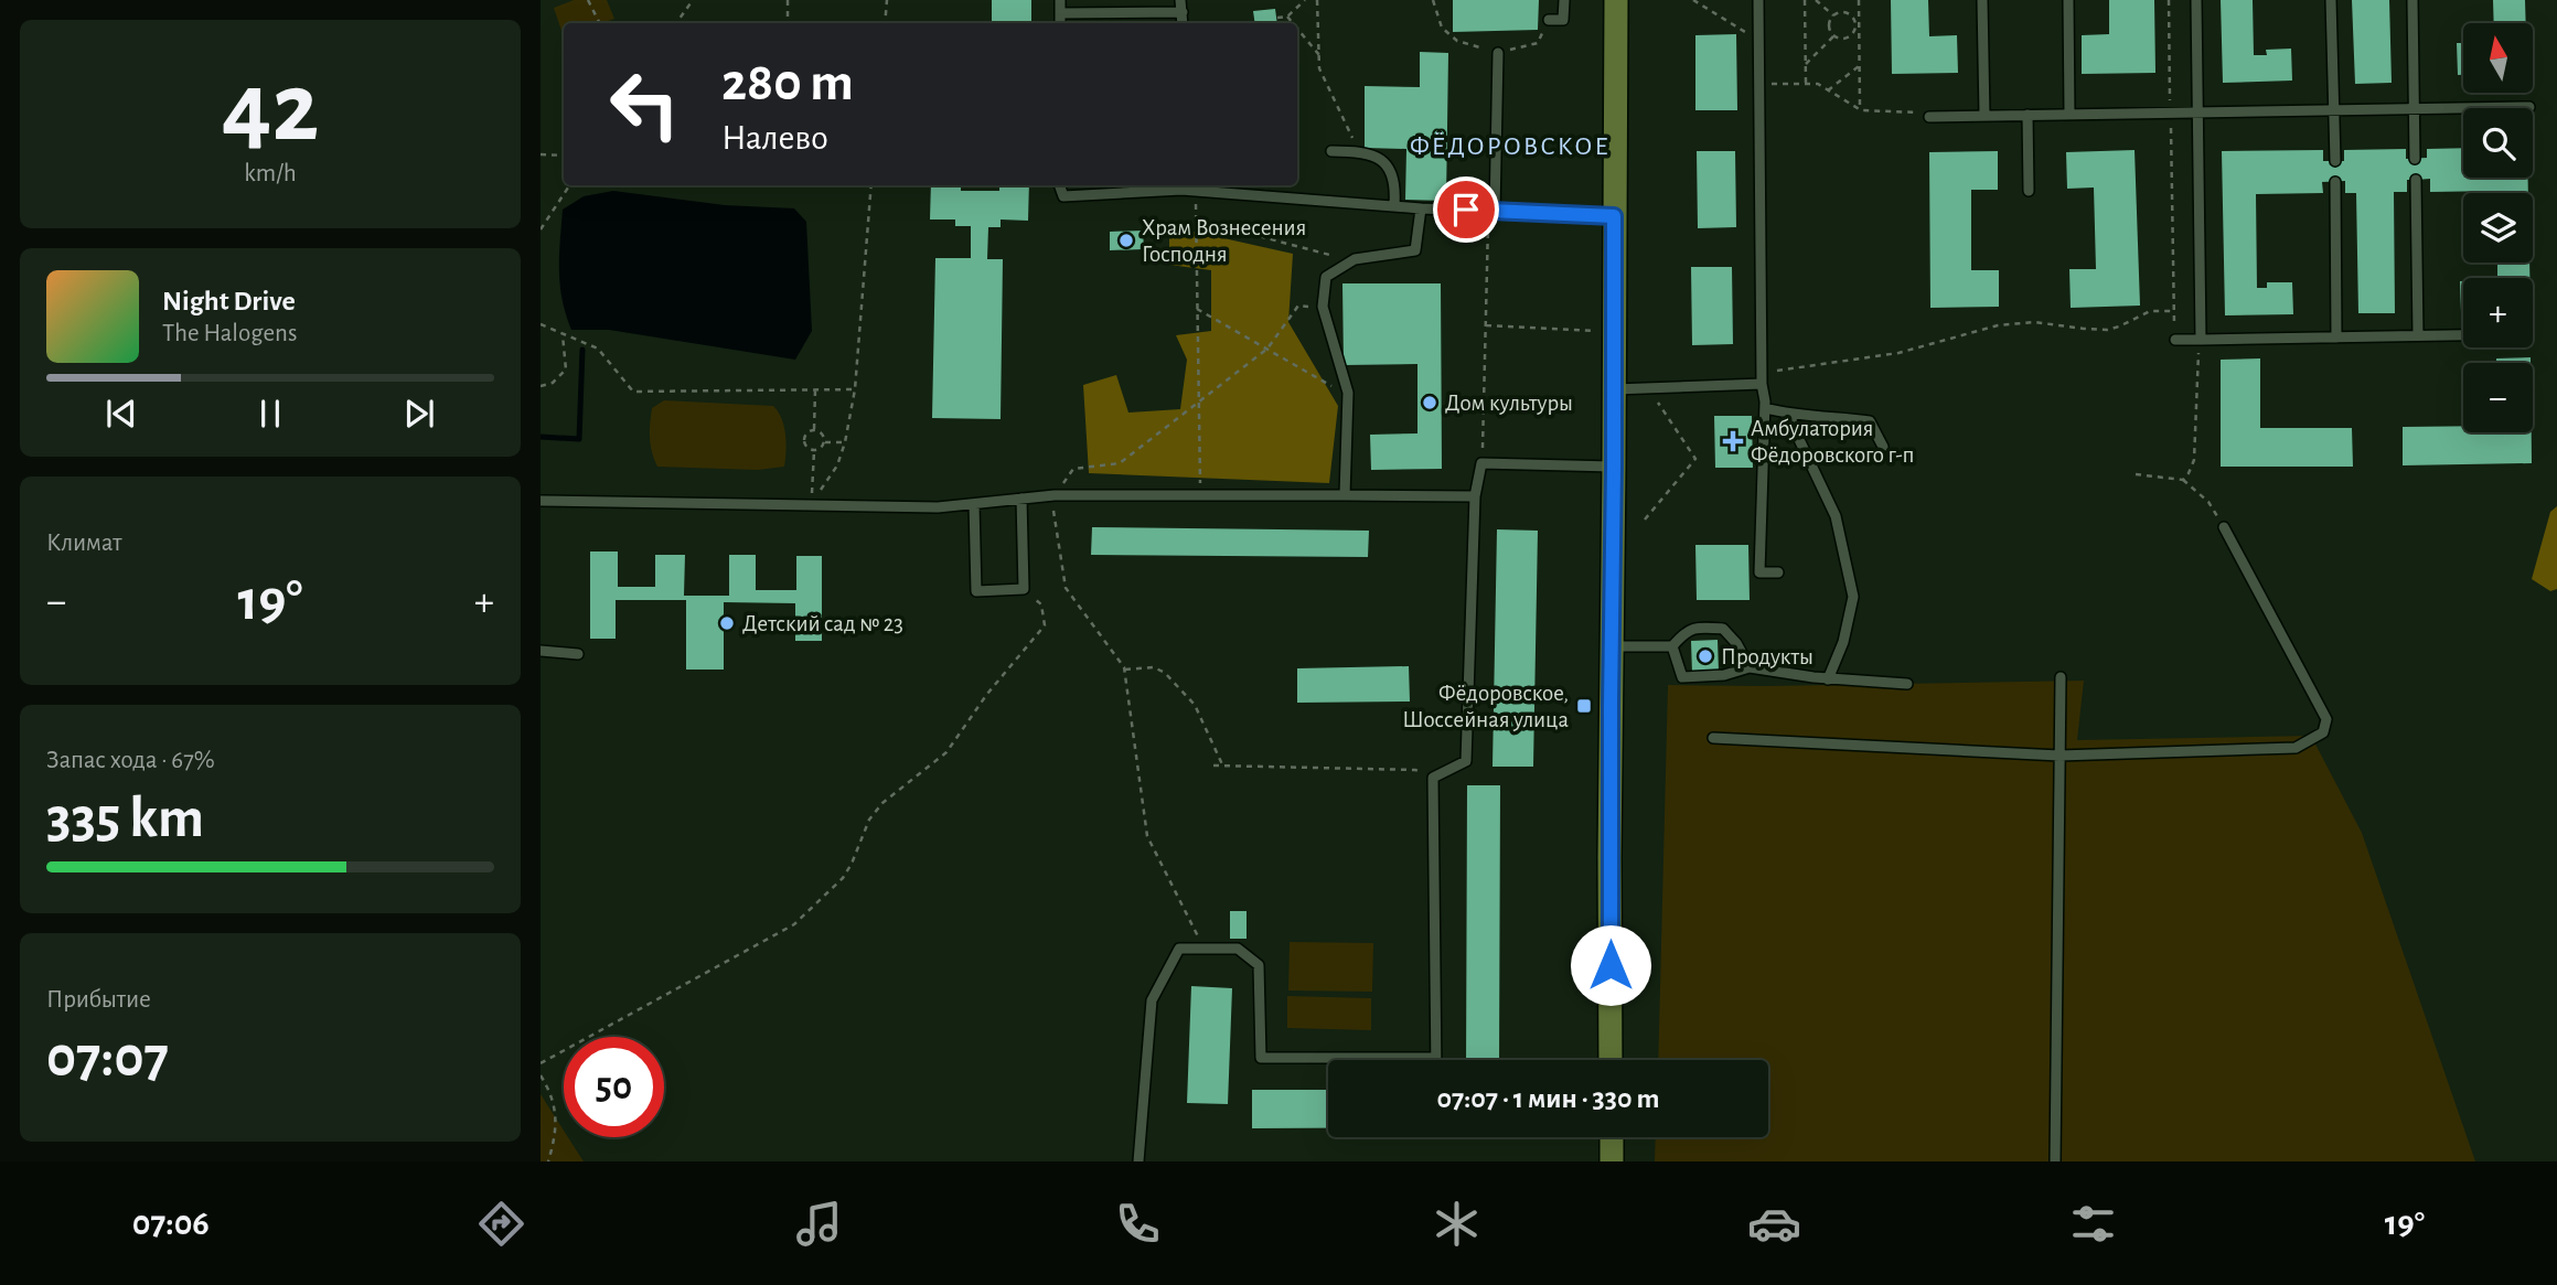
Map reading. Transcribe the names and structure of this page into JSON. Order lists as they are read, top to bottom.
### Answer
{
  "districts": ["ФЁДОРОВСКОЕ"],
  "places": {
    "other": [
      "Храм Вознесения Господня",
      "Дом культуры",
      "Детский сад № 23",
      "Продукты"
    ],
    "health": ["Амбулатория Фёдоровского г-п"],
    "transit": ["Фёдоровское, Шоссейная улица"]
  },
  "north": "top",
  "page": {
    "tile": [
      ["42", "km/h"],
      "Климат",
      ["Запас хода · 67%", "335 km"],
      ["Прибытие", "07:07"]
    ],
    "map_buttons": ["+", "−"],
    "turn": ["280 m", "Налево"],
    "song": ["Night Drive", "The Halogens"],
    "heat": ["−", "19°", "+"],
    "limit": "50",
    "trip": "07:07 · 1 мин · 330 m",
    "tabs": ["07:06", "19°"]
  }
}
